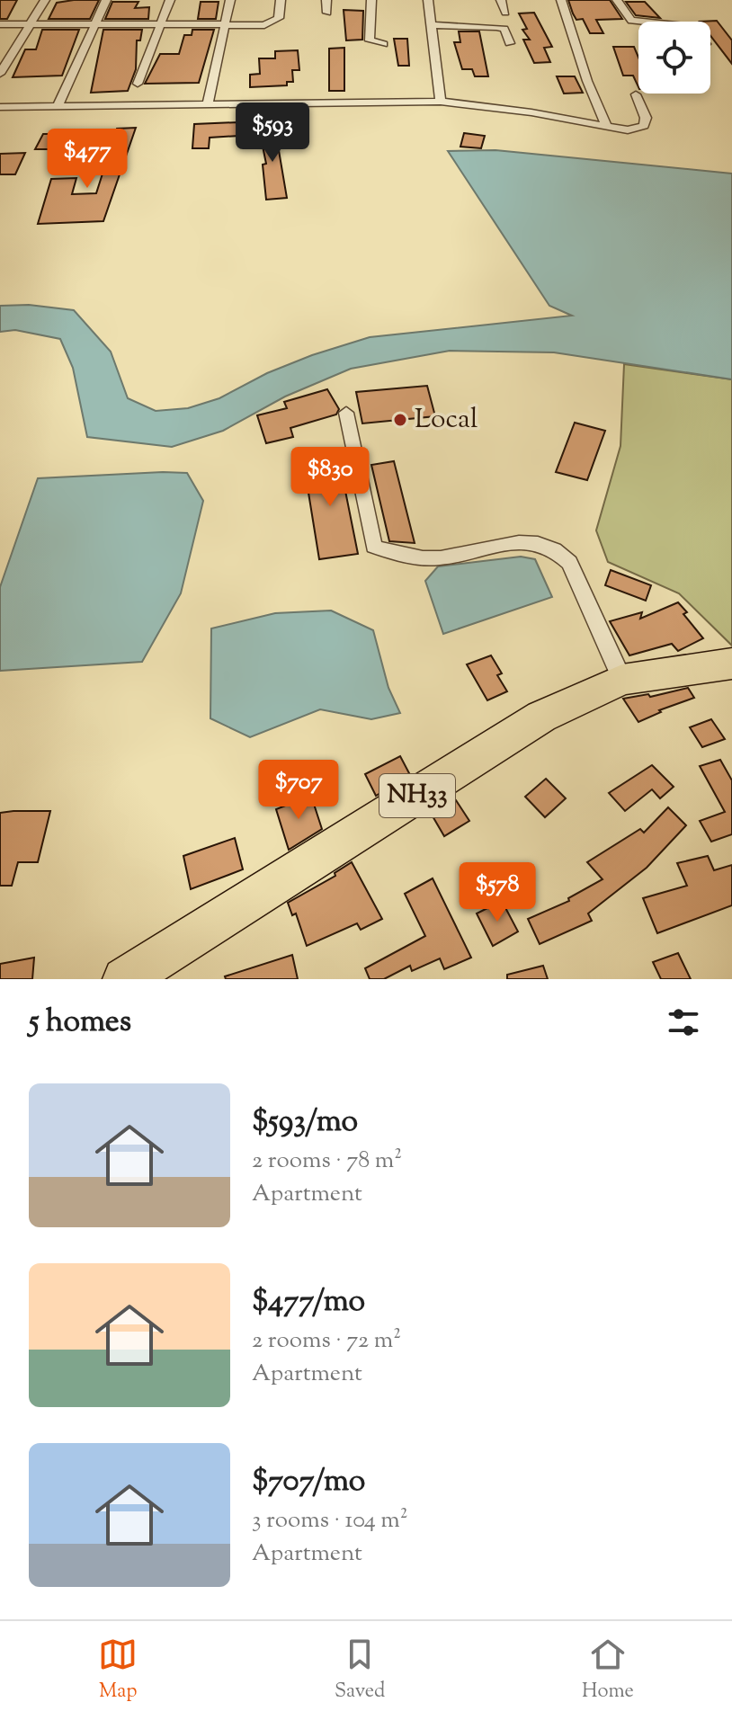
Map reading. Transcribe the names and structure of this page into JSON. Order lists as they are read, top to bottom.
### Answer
{
  "streets": {
    "highway": ["NH33"]
  },
  "places": ["Local"],
  "page": {
    "price": [
      "$593",
      "$477",
      "$830",
      "$707",
      "$578"
    ],
    "heading": "5 homes",
    "list": [
      {
        "name": "$593/mo",
        "note": "2 rooms · 78 m² · Apartment"
      },
      {
        "name": "$477/mo",
        "note": "2 rooms · 72 m² · Apartment"
      },
      {
        "name": "$707/mo",
        "note": "3 rooms · 104 m² · Apartment"
      }
    ],
    "tabs": ["Map", "Saved", "Home"]
  }
}
